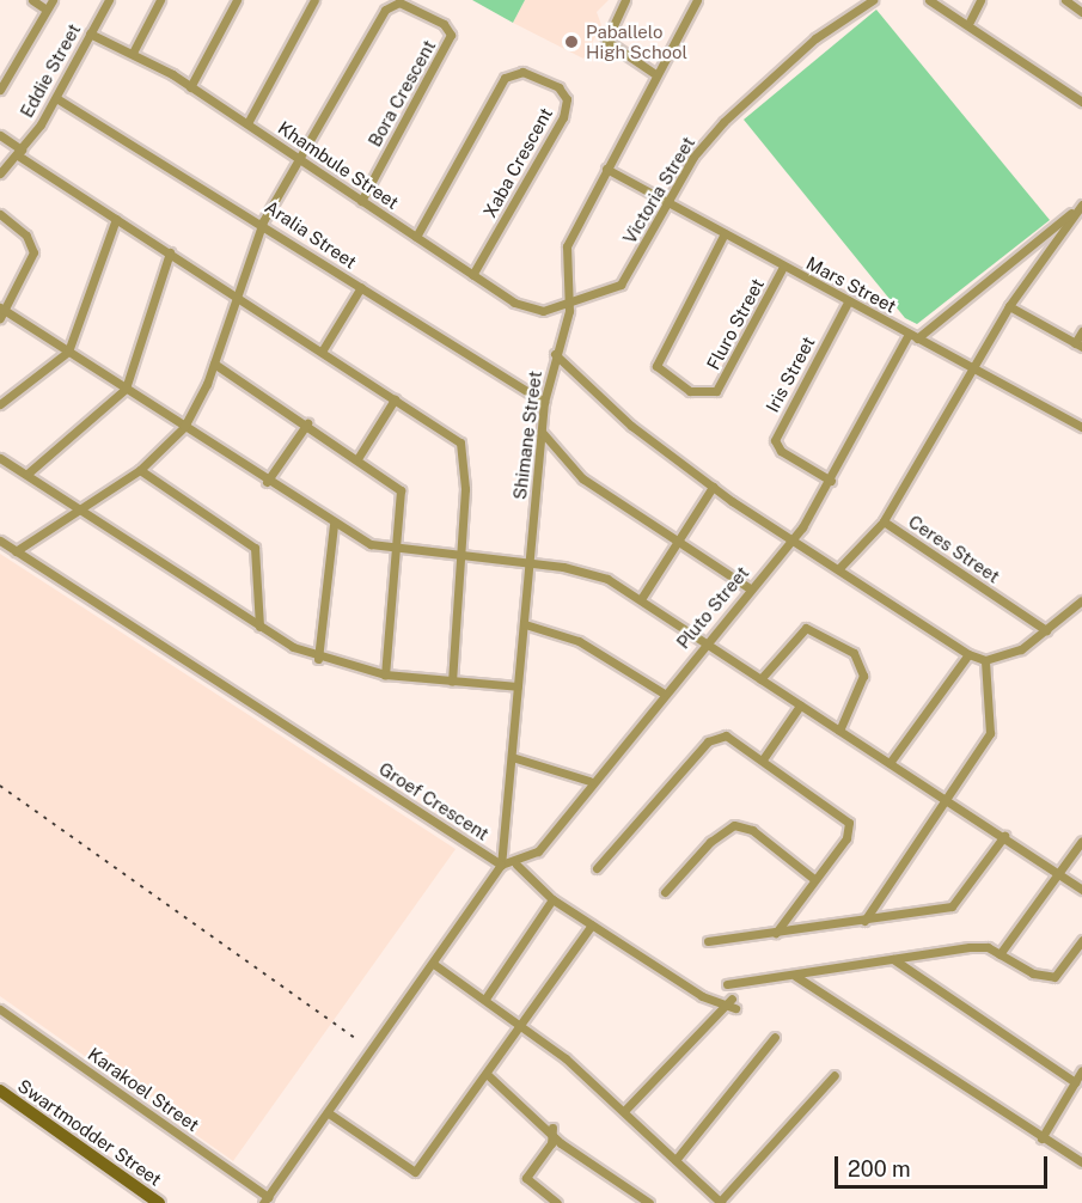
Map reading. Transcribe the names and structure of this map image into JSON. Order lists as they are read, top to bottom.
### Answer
{
  "streets": {
    "main road": ["Swartmodder Street"],
    "street": [
      "Eddie Street",
      "Bora Crescent",
      "Xaba Crescent",
      "Khambule Street",
      "Victoria Street",
      "Aralia Street",
      "Mars Street",
      "Fluro Street",
      "Iris Street",
      "Shimane Street",
      "Ceres Street",
      "Pluto Street",
      "Groef Crescent",
      "Karakoel Street"
    ]
  },
  "crossings": [
    ["Eddie Street", "Khambule Street"],
    ["Eddie Street", "Aralia Street"],
    ["Bora Crescent", "Khambule Street"],
    ["Xaba Crescent", "Khambule Street"],
    ["Khambule Street", "Victoria Street"],
    ["Khambule Street", "Shimane Street"],
    ["Victoria Street", "Mars Street"],
    ["Victoria Street", "Shimane Street"],
    ["Aralia Street", "Shimane Street"],
    ["Mars Street", "Fluro Street"],
    ["Mars Street", "Iris Street"],
    ["Mars Street", "Shimane Street"],
    ["Mars Street", "Ceres Street"],
    ["Mars Street", "Pluto Street"],
    ["Iris Street", "Pluto Street"],
    ["Shimane Street", "Groef Crescent"]
  ],
  "places": ["Paballelo High School"],
  "scale_bar": "200 m"
}
